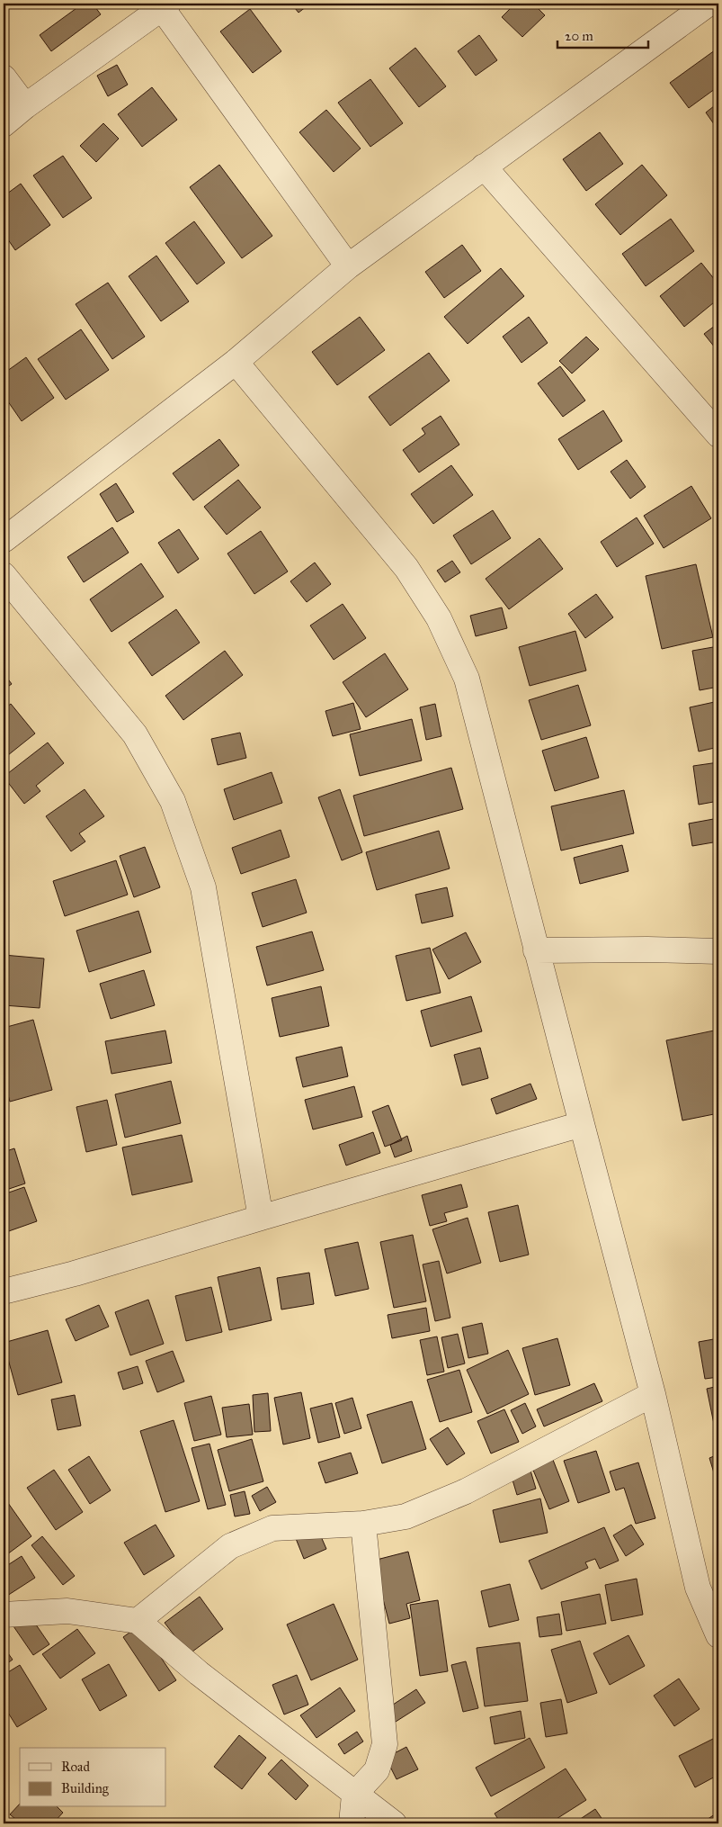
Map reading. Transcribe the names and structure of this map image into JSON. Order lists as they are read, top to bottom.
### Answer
{
  "legend": ["Road", "Building"],
  "scale_bar": "20 m"
}
